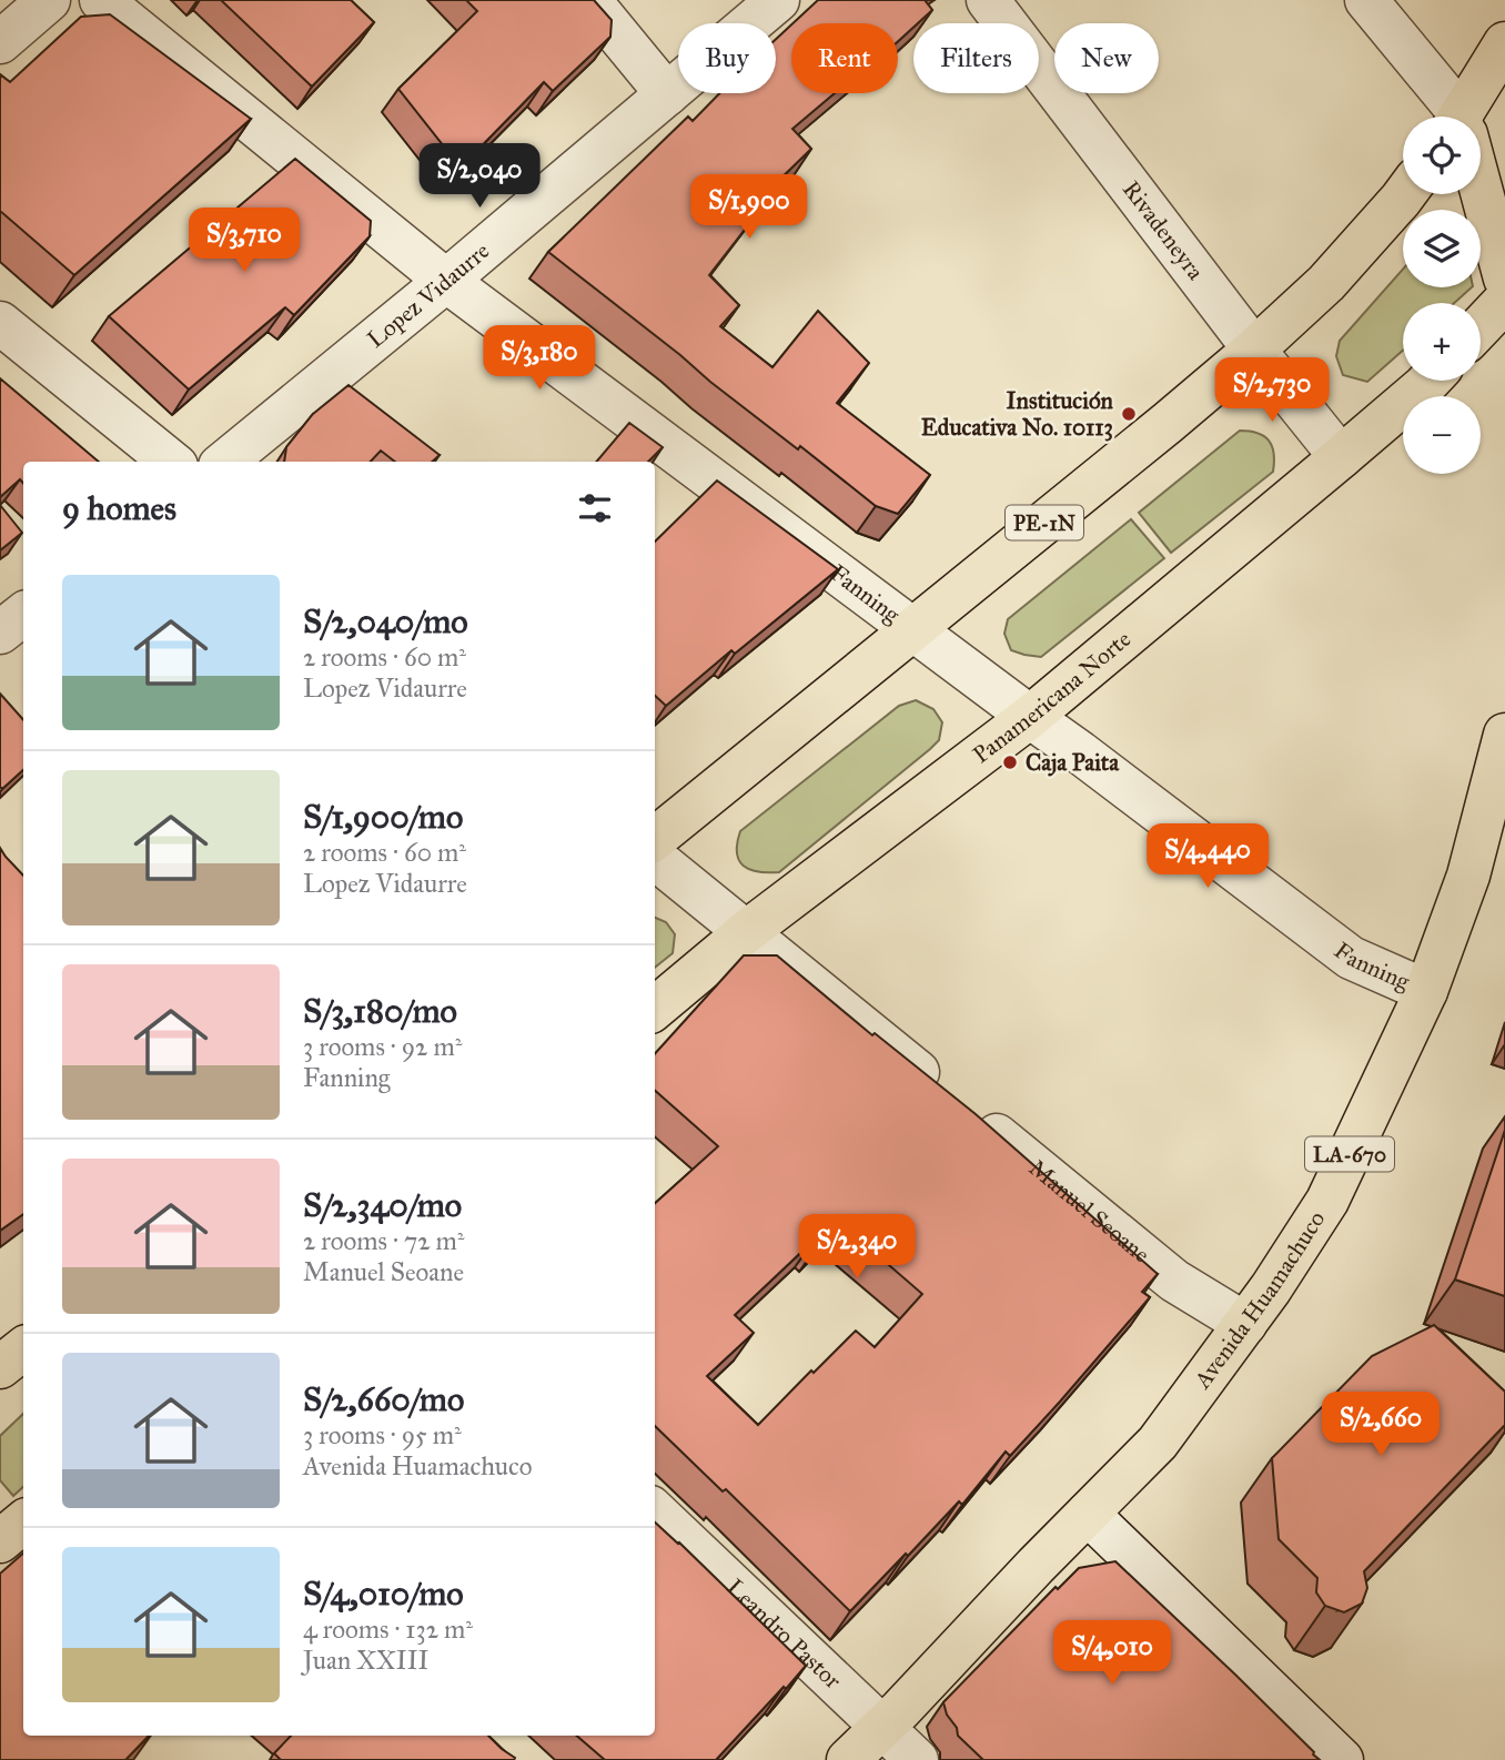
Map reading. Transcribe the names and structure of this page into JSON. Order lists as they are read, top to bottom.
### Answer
{
  "streets": {
    "main road": [
      "PE-1N",
      "Panamericana Norte",
      "LA-670",
      "Avenida Huamachuco"
    ],
    "street": [
      "Rivadeneyra",
      "Lopez Vidaurre",
      "Fanning",
      "Manuel Seoane",
      "Leandro Pastor"
    ]
  },
  "crossings": [
    ["Rivadeneyra", "PE-1N"],
    ["Rivadeneyra", "Panamericana Norte"],
    ["Lopez Vidaurre", "Fanning"],
    ["PE-1N", "Fanning"],
    ["Fanning", "Panamericana Norte"],
    ["Fanning", "Avenida Huamachuco"],
    ["Panamericana Norte", "Manuel Seoane"],
    ["Manuel Seoane", "Avenida Huamachuco"],
    ["Avenida Huamachuco", "Leandro Pastor"]
  ],
  "places": ["Institución Educativa No. 10113", "Caja Paita"],
  "page": {
    "chip": [
      "Buy",
      "Rent",
      "Filters",
      "New"
    ],
    "map_buttons": ["+", "−"],
    "price": [
      "S/2,040",
      "S/1,900",
      "S/3,710",
      "S/3,180",
      "S/2,730",
      "S/4,440",
      "S/2,340",
      "S/2,660",
      "S/4,010"
    ],
    "heading": "9 homes",
    "list": [
      {
        "name": "S/2,040/mo",
        "note": "2 rooms · 60 m² · Lopez Vidaurre"
      },
      {
        "name": "S/1,900/mo",
        "note": "2 rooms · 60 m² · Lopez Vidaurre"
      },
      {
        "name": "S/3,180/mo",
        "note": "3 rooms · 92 m² · Fanning"
      },
      {
        "name": "S/2,340/mo",
        "note": "2 rooms · 72 m² · Manuel Seoane"
      },
      {
        "name": "S/2,660/mo",
        "note": "3 rooms · 95 m² · Avenida Huamachuco"
      },
      {
        "name": "S/4,010/mo",
        "note": "4 rooms · 132 m² · Juan XXIII"
      }
    ]
  }
}
